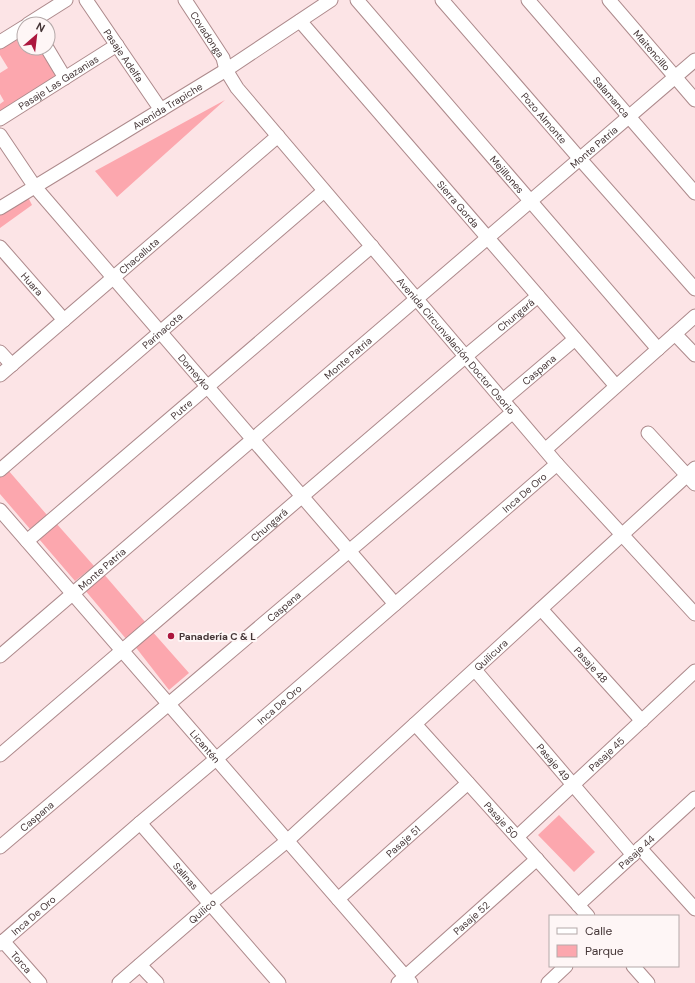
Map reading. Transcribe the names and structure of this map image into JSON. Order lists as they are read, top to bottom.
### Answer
{
  "streets": {
    "street": [
      "Covadonga",
      "Maitencillo",
      "Pasaje Adelfa",
      "Pasaje Las Gazanias",
      "Salamanca",
      "Avenida Trapiche",
      "Pozo Almonte",
      "Monte Patria",
      "Mejillones",
      "Sierra Gorda",
      "Chacalluta",
      "Huara",
      "Chungará",
      "Parinacota",
      "Avenida Circunvalación Doctor Osorio",
      "Caspana",
      "Domeyko",
      "Putre",
      "Inca De Oro",
      "Quilicura",
      "Pasaje 48",
      "Licantén",
      "Pasaje 45",
      "Pasaje 49",
      "Pasaje 50",
      "Pasaje 51",
      "Pasaje 44",
      "Salinas",
      "Quilico",
      "Pasaje 52",
      "Torca"
    ]
  },
  "crossings": [
    ["Covadonga", "Avenida Trapiche"],
    ["Covadonga", "Avenida Circunvalación Doctor Osorio"],
    ["Maitencillo", "Monte Patria"],
    ["Pasaje Adelfa", "Pasaje Las Gazanias"],
    ["Pasaje Adelfa", "Avenida Trapiche"],
    ["Salamanca", "Monte Patria"],
    ["Avenida Trapiche", "Sierra Gorda"],
    ["Avenida Trapiche", "Avenida Circunvalación Doctor Osorio"],
    ["Avenida Trapiche", "Domeyko"],
    ["Pozo Almonte", "Monte Patria"],
    ["Monte Patria", "Mejillones"],
    ["Monte Patria", "Sierra Gorda"],
    ["Monte Patria", "Avenida Circunvalación Doctor Osorio"],
    ["Monte Patria", "Domeyko"],
    ["Monte Patria", "Licantén"],
    ["Sierra Gorda", "Chungará"],
    ["Sierra Gorda", "Caspana"],
    ["Chacalluta", "Huara"],
    ["Chacalluta", "Avenida Circunvalación Doctor Osorio"],
    ["Chacalluta", "Domeyko"],
    ["Chungará", "Avenida Circunvalación Doctor Osorio"],
    ["Chungará", "Domeyko"],
    ["Chungará", "Licantén"],
    ["Parinacota", "Avenida Circunvalación Doctor Osorio"],
    ["Parinacota", "Domeyko"],
    ["Avenida Circunvalación Doctor Osorio", "Caspana"],
    ["Avenida Circunvalación Doctor Osorio", "Putre"],
    ["Avenida Circunvalación Doctor Osorio", "Inca De Oro"],
    ["Avenida Circunvalación Doctor Osorio", "Quilicura"],
    ["Caspana", "Domeyko"],
    ["Caspana", "Licantén"],
    ["Domeyko", "Putre"],
    ["Domeyko", "Inca De Oro"],
    ["Putre", "Licantén"],
    ["Inca De Oro", "Licantén"],
    ["Inca De Oro", "Salinas"],
    ["Inca De Oro", "Torca"],
    ["Quilicura", "Pasaje 48"],
    ["Quilicura", "Licantén"],
    ["Quilicura", "Pasaje 49"],
    ["Quilicura", "Pasaje 50"],
    ["Quilicura", "Quilico"],
    ["Pasaje 48", "Pasaje 45"],
    ["Licantén", "Pasaje 51"],
    ["Licantén", "Quilico"],
    ["Licantén", "Pasaje 52"],
    ["Pasaje 45", "Pasaje 49"],
    ["Pasaje 45", "Pasaje 50"],
    ["Pasaje 49", "Pasaje 44"],
    ["Pasaje 50", "Pasaje 51"],
    ["Pasaje 50", "Pasaje 44"],
    ["Pasaje 50", "Pasaje 52"],
    ["Salinas", "Quilico"]
  ],
  "places": ["Panadería C & L"],
  "legend": ["Calle", "Parque"],
  "north": "top right"
}
